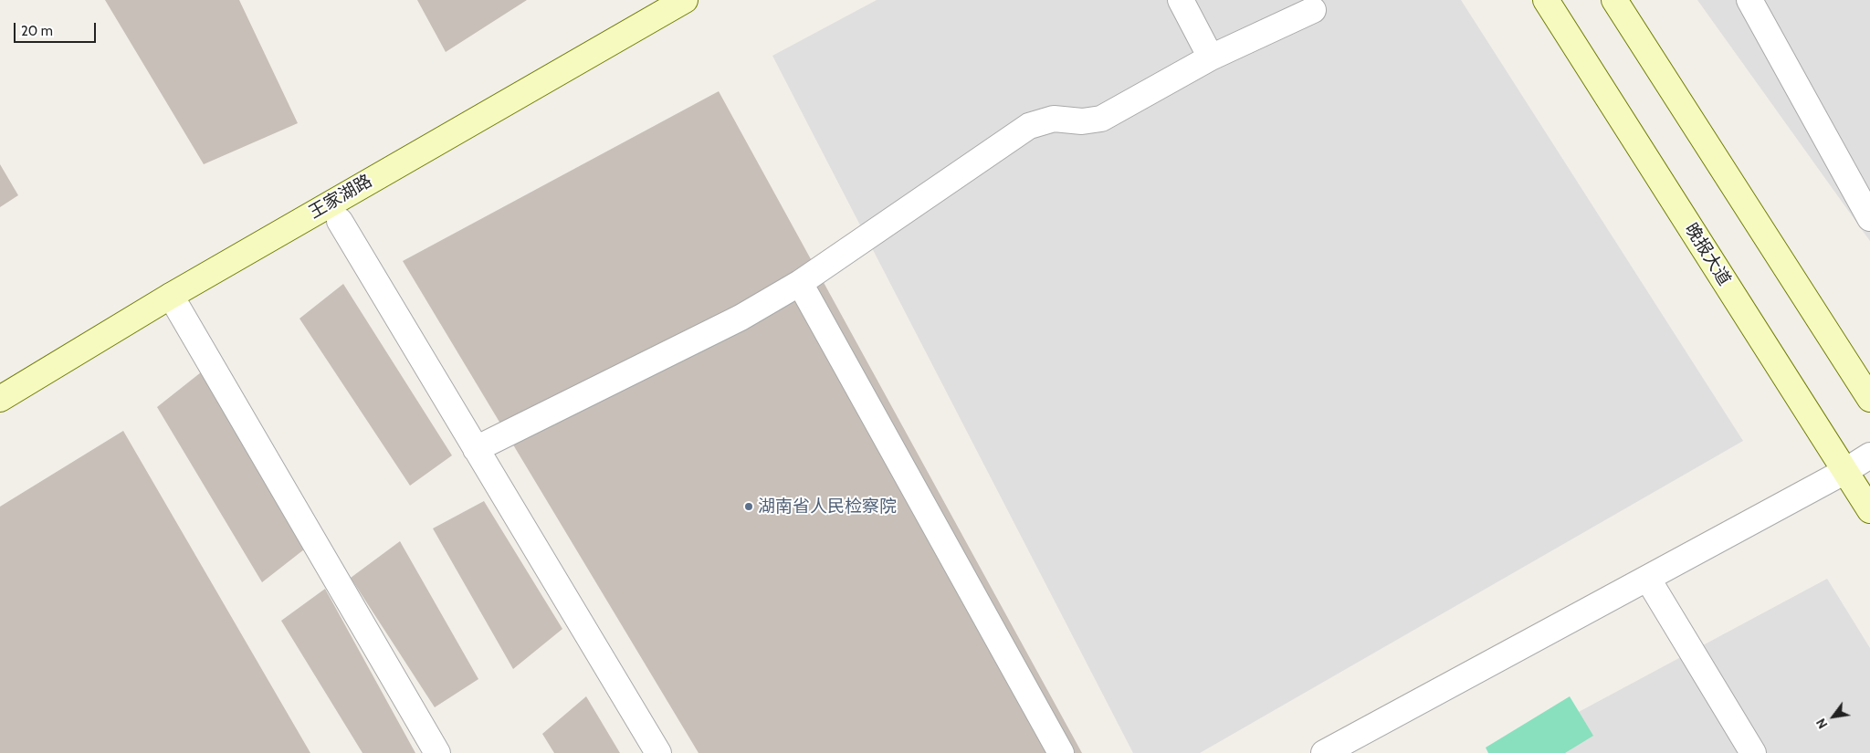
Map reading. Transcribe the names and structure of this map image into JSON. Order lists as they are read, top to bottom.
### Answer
{
  "streets": {
    "main road": ["王家湖路", "晚报大道"]
  },
  "places": ["湖南省人民检察院"],
  "scale_bar": "20 m",
  "north": "bottom left"
}
